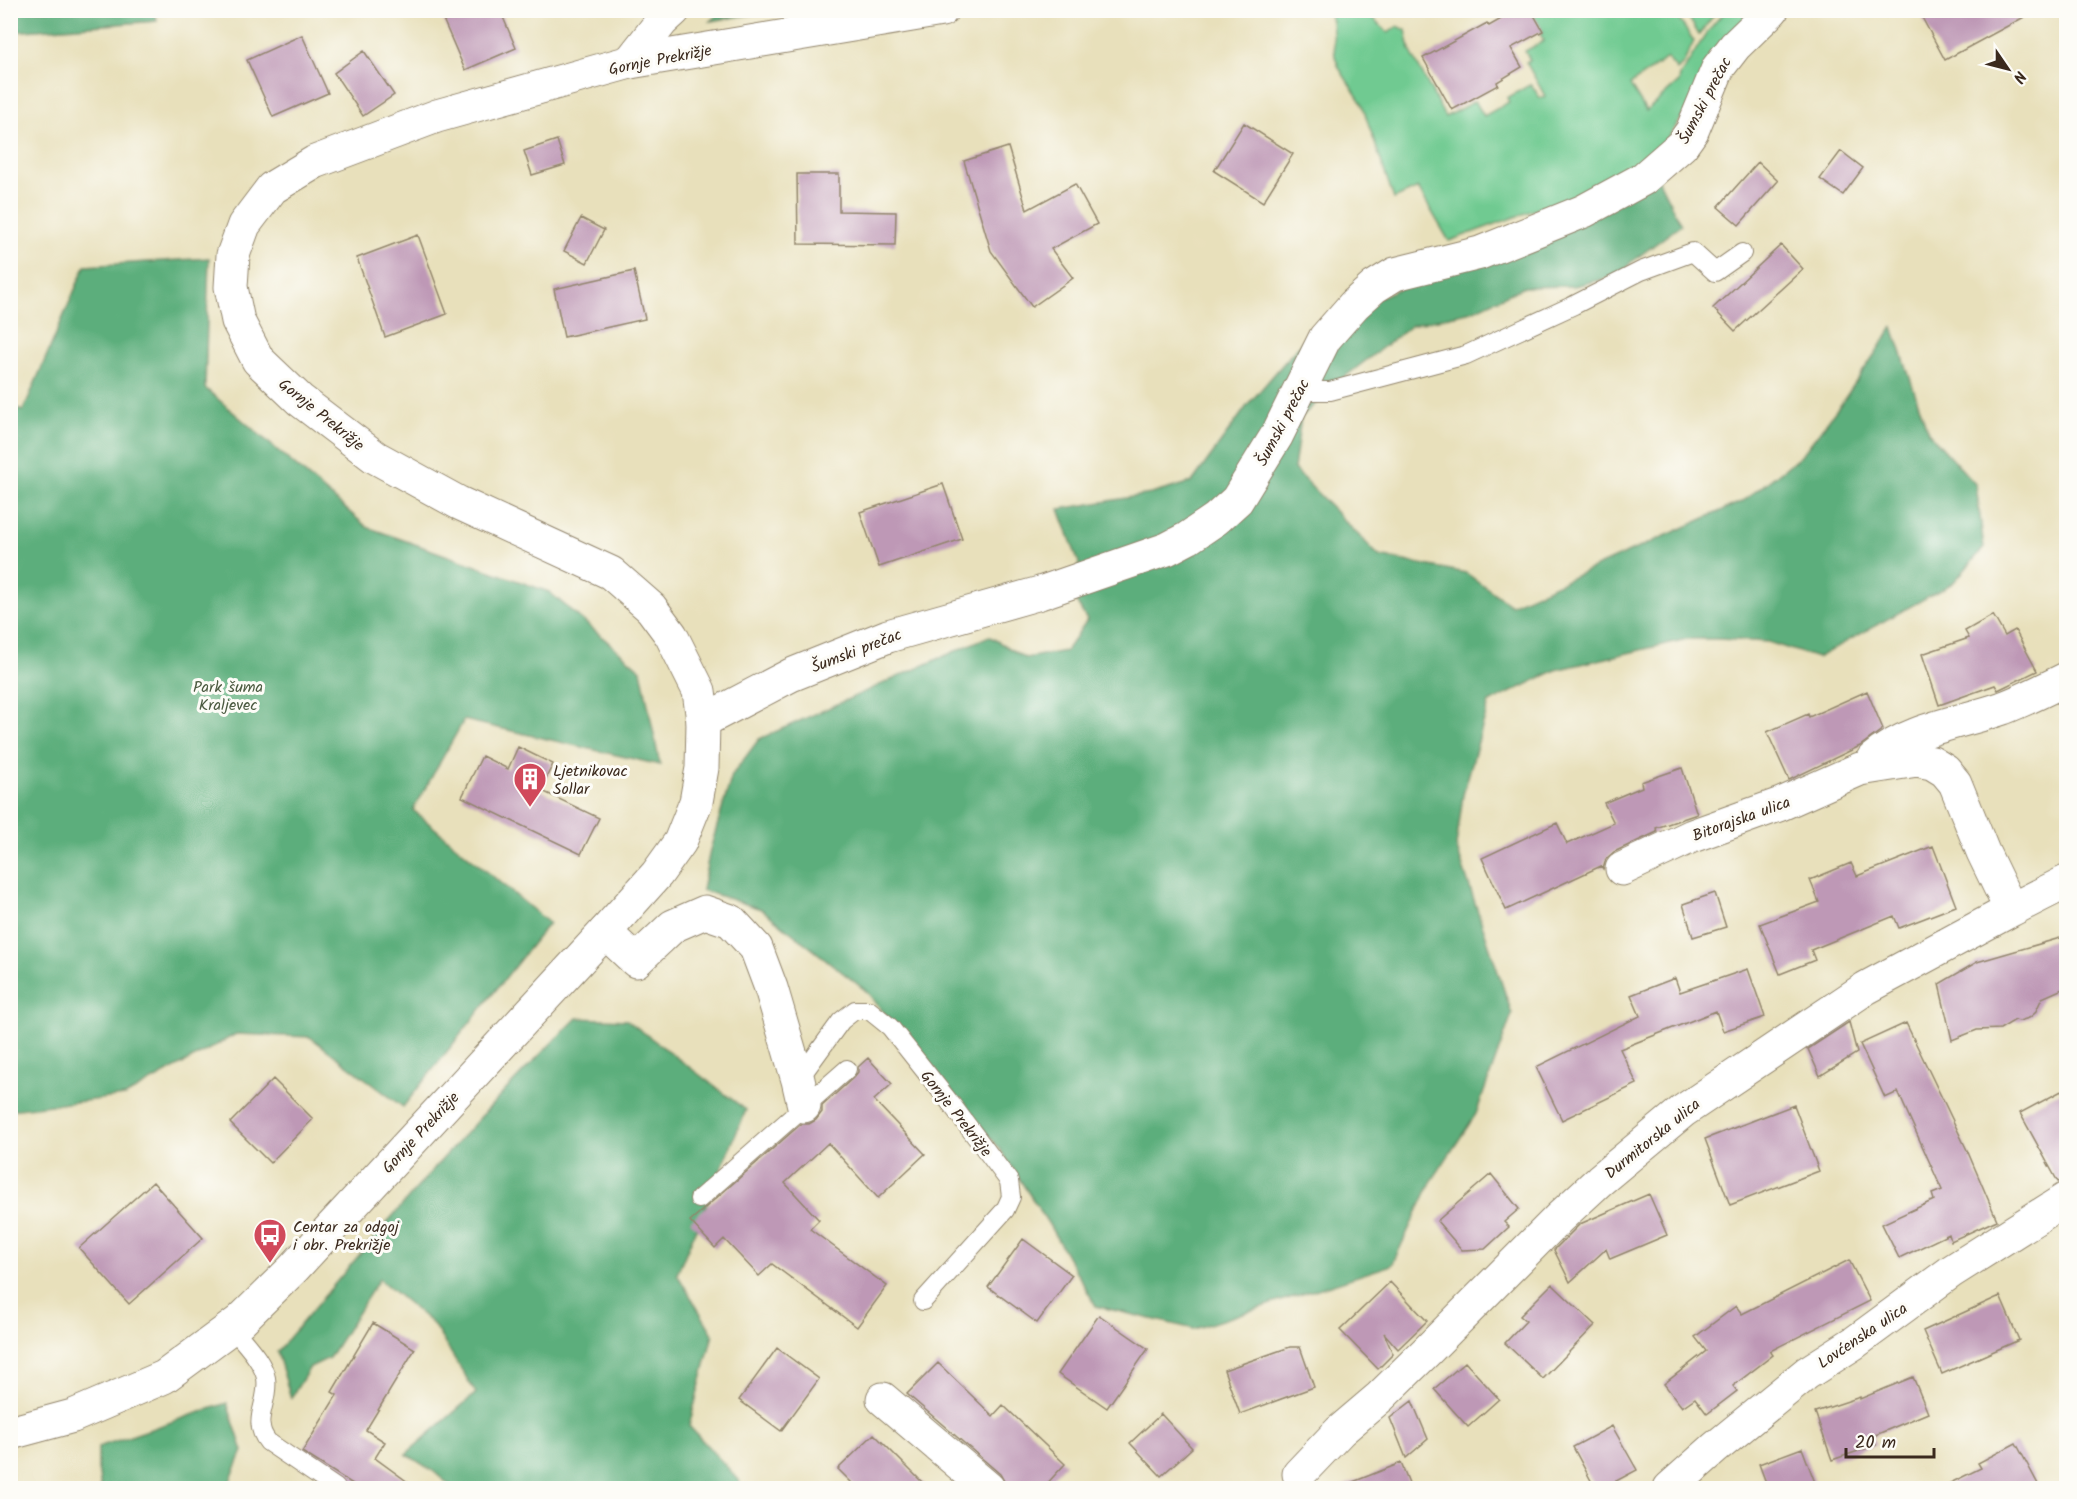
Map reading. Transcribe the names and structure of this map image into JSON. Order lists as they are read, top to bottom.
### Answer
{
  "streets": {
    "street": [
      "Gornje Prekrižje",
      "Šumski prečac",
      "Bitorajska ulica",
      "Durmitorska ulica",
      "Lovćenska ulica"
    ]
  },
  "crossings": [
    ["Gornje Prekrižje", "Šumski prečac"],
    ["Bitorajska ulica", "Durmitorska ulica"]
  ],
  "parks": ["Park šuma Kraljevec"],
  "places": {
    "building": ["Ljetnikovac Sollar"],
    "bus stop": ["Centar za odgoj i obr. Prekrižje"]
  },
  "scale_bar": "20 m",
  "north": "bottom right"
}
